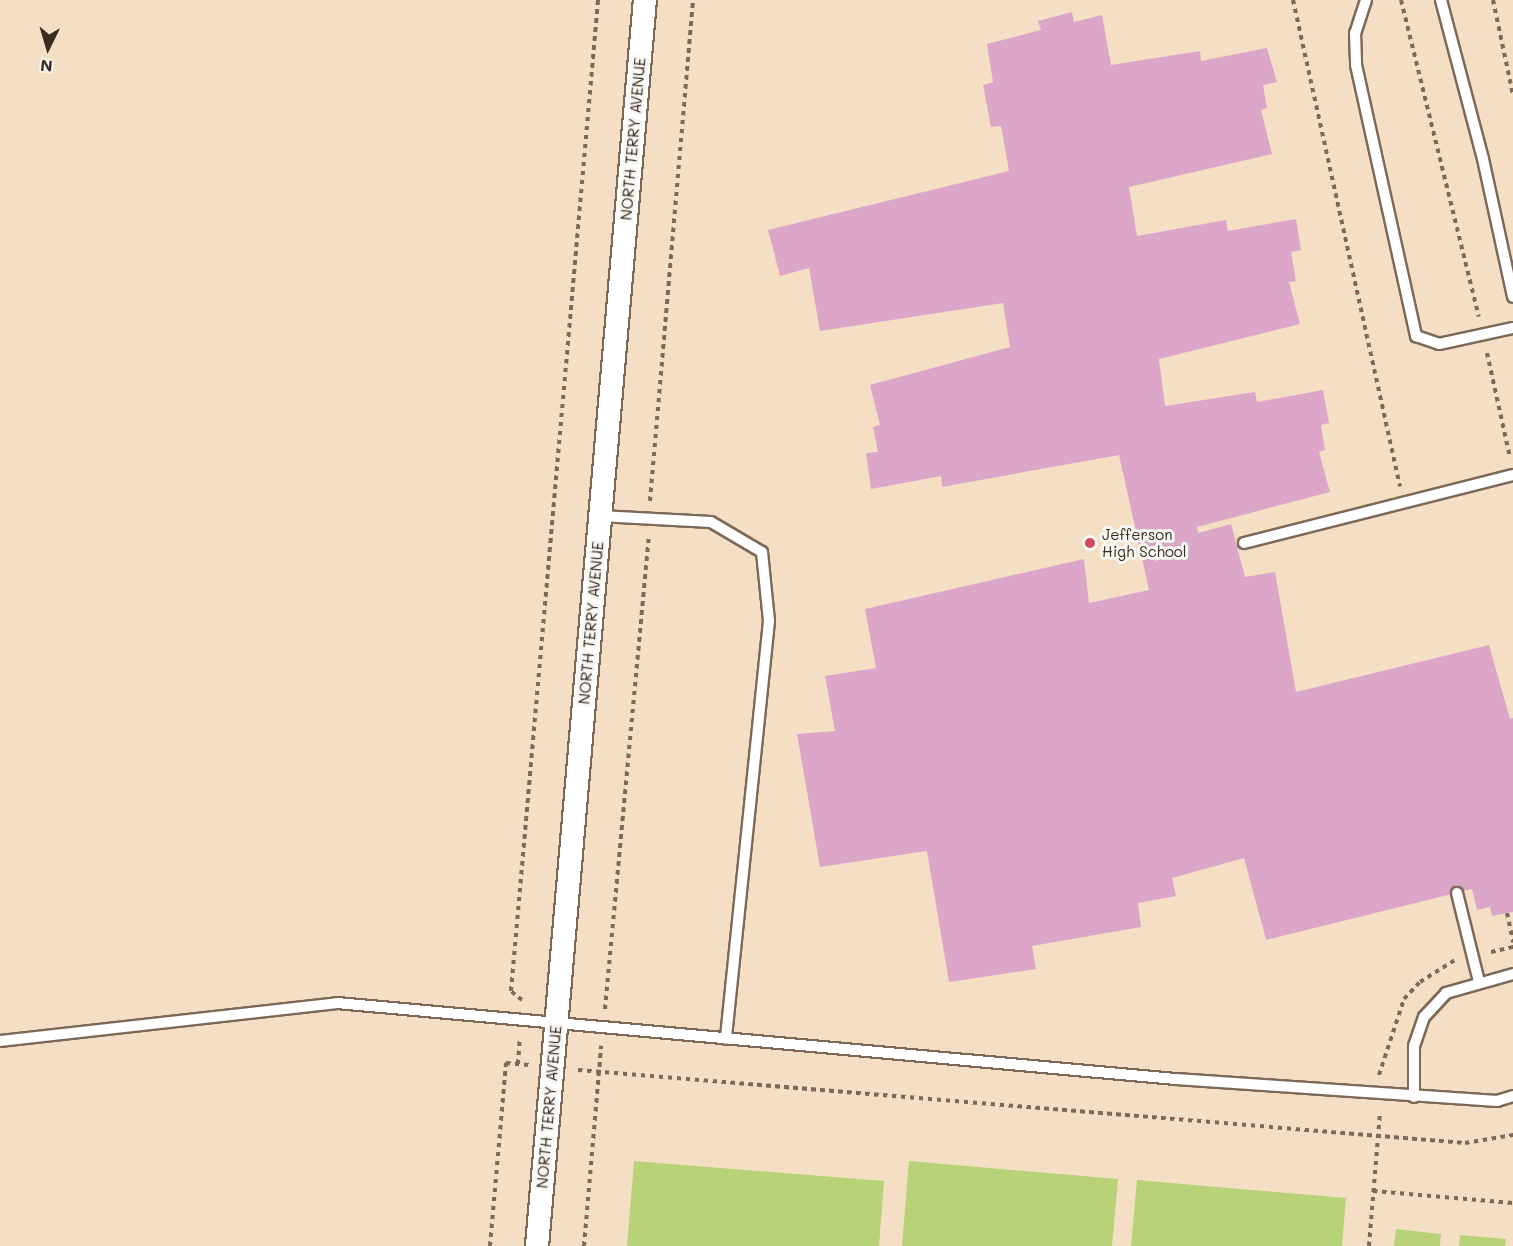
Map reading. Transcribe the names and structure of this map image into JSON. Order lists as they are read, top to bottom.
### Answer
{
  "streets": {
    "street": ["NORTH TERRY AVENUE"]
  },
  "places": ["Jefferson High School"],
  "north": "bottom"
}
